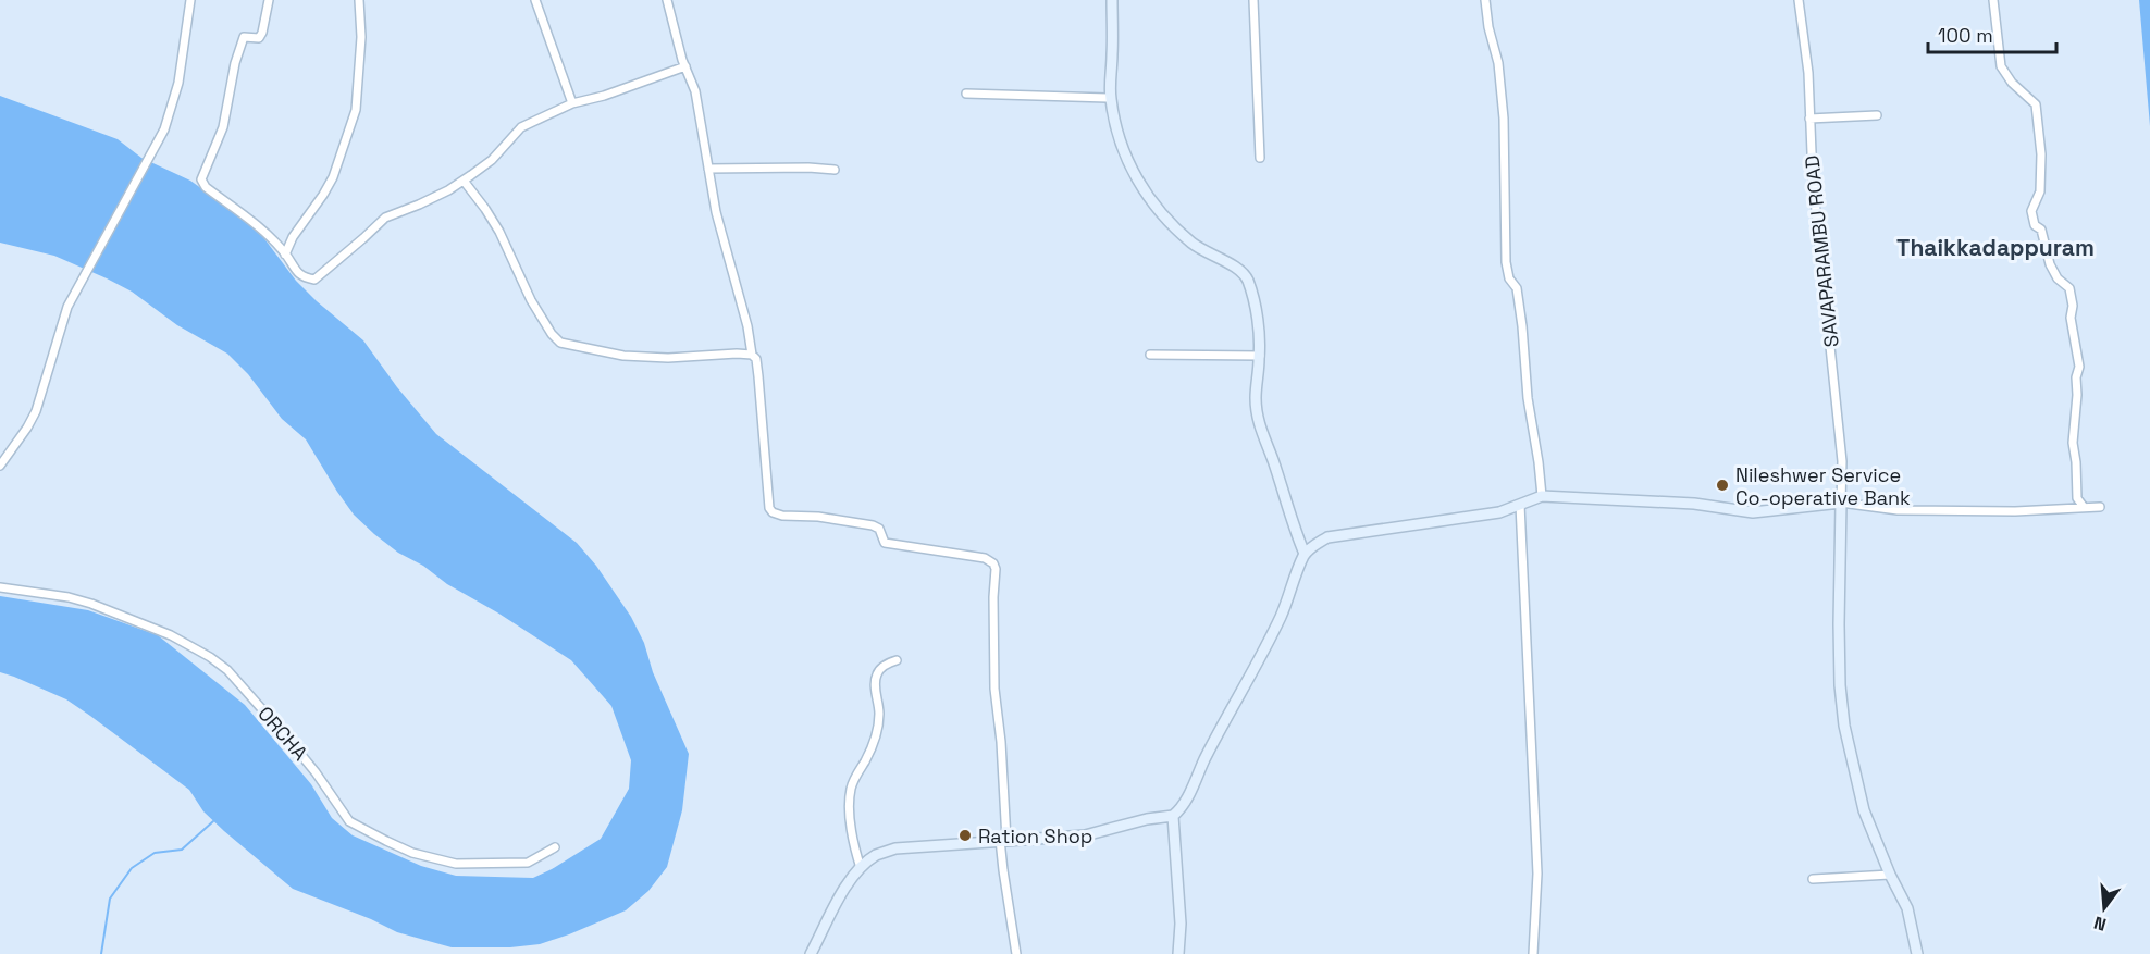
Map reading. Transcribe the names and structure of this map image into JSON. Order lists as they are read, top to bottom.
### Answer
{
  "streets": {
    "street": ["SAVAPARAMBU ROAD", "ORCHA"]
  },
  "districts": ["Thaikkadappuram"],
  "places": ["Nileshwer Service Co-operative Bank", "Ration Shop"],
  "scale_bar": "100 m",
  "north": "bottom"
}
